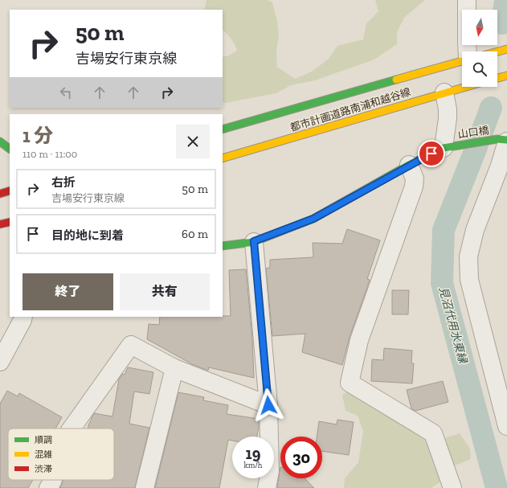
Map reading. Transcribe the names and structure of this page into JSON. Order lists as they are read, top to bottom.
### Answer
{
  "streets": {
    "street": ["都市計画道路南浦和越谷線", "山口橋"]
  },
  "water": ["見沼代用水東縁"],
  "legend": ["順調", "混雑", "渋滞"],
  "north": "bottom",
  "page": {
    "turn": ["50 m", "吉場安行東京線"],
    "heading": ["1 分", "110 m · 11:00"],
    "list": [
      {
        "name": "右折",
        "note": "吉場安行東京線",
        "value": "50 m"
      },
      {
        "name": "目的地に到着",
        "value": "60 m"
      }
    ],
    "buttons": ["終了", "共有"],
    "speed": "19 km/h",
    "limit": "30"
  }
}
